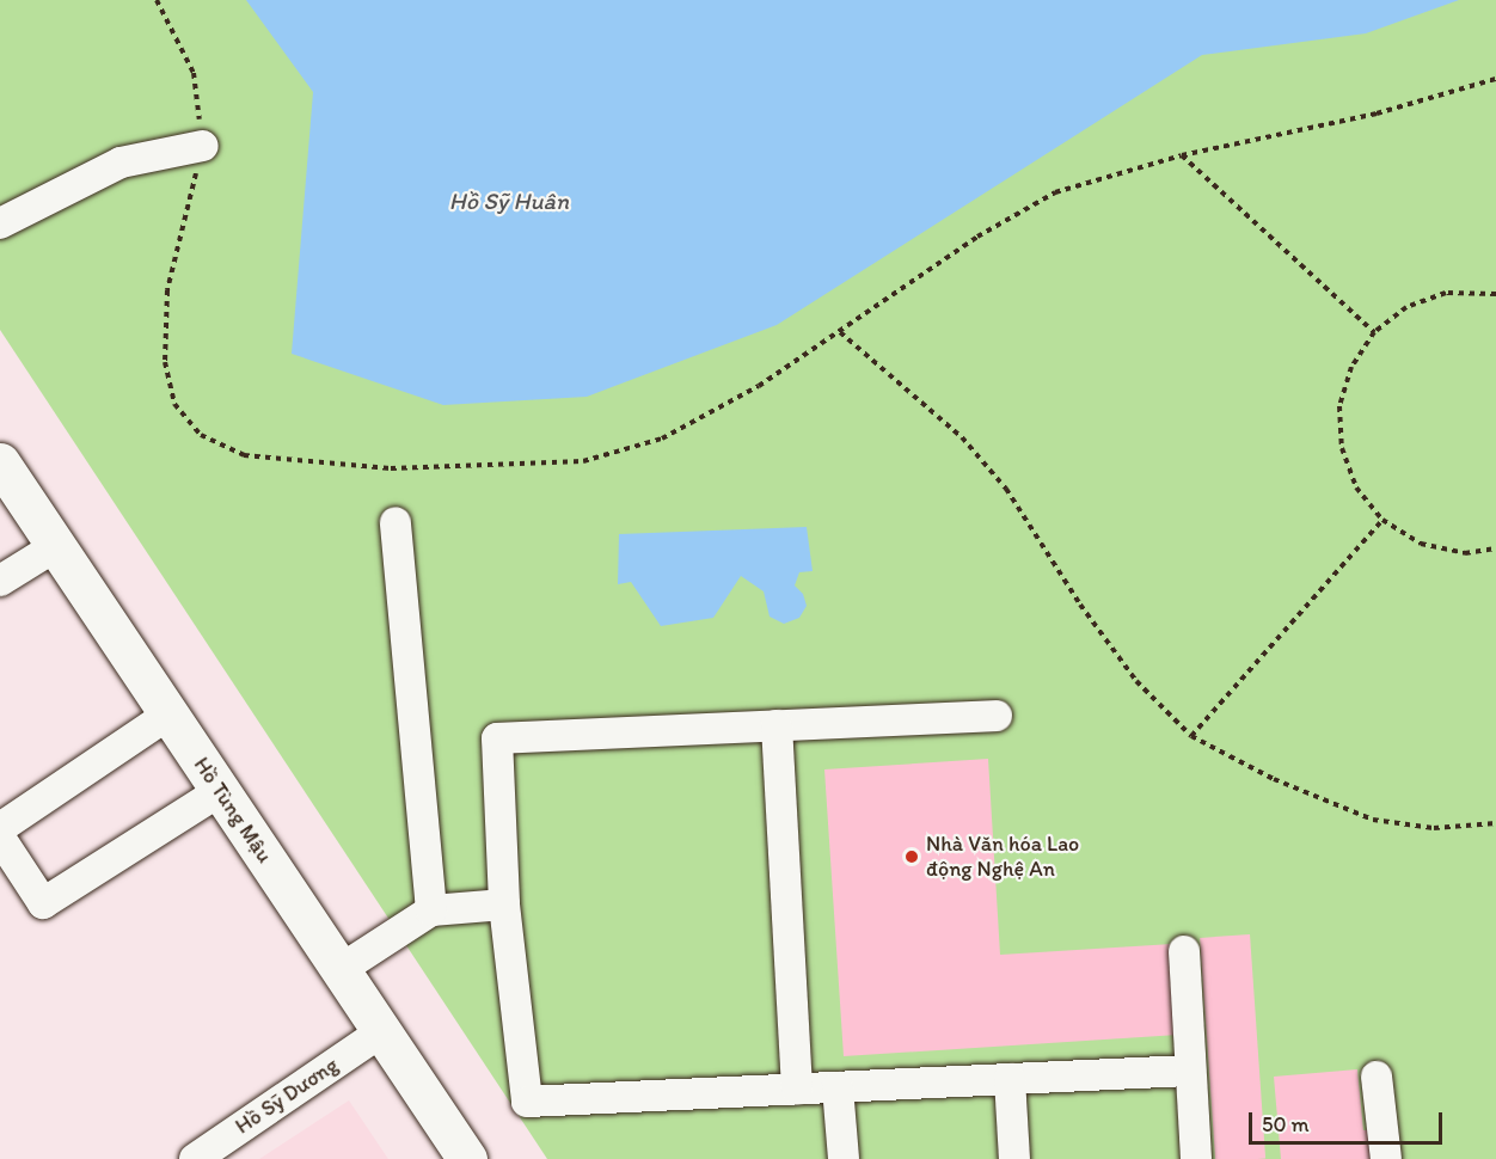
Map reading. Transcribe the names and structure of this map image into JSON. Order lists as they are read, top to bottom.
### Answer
{
  "streets": {
    "main road": ["Hồ Tùng Mậu"],
    "street": ["Hồ Sỹ Dương"]
  },
  "crossings": [
    ["Hồ Tùng Mậu", "Hồ Sỹ Dương"]
  ],
  "water": ["Hồ Sỹ Huân"],
  "places": ["Nhà Văn hóa Lao động Nghệ An"],
  "scale_bar": "50 m"
}
